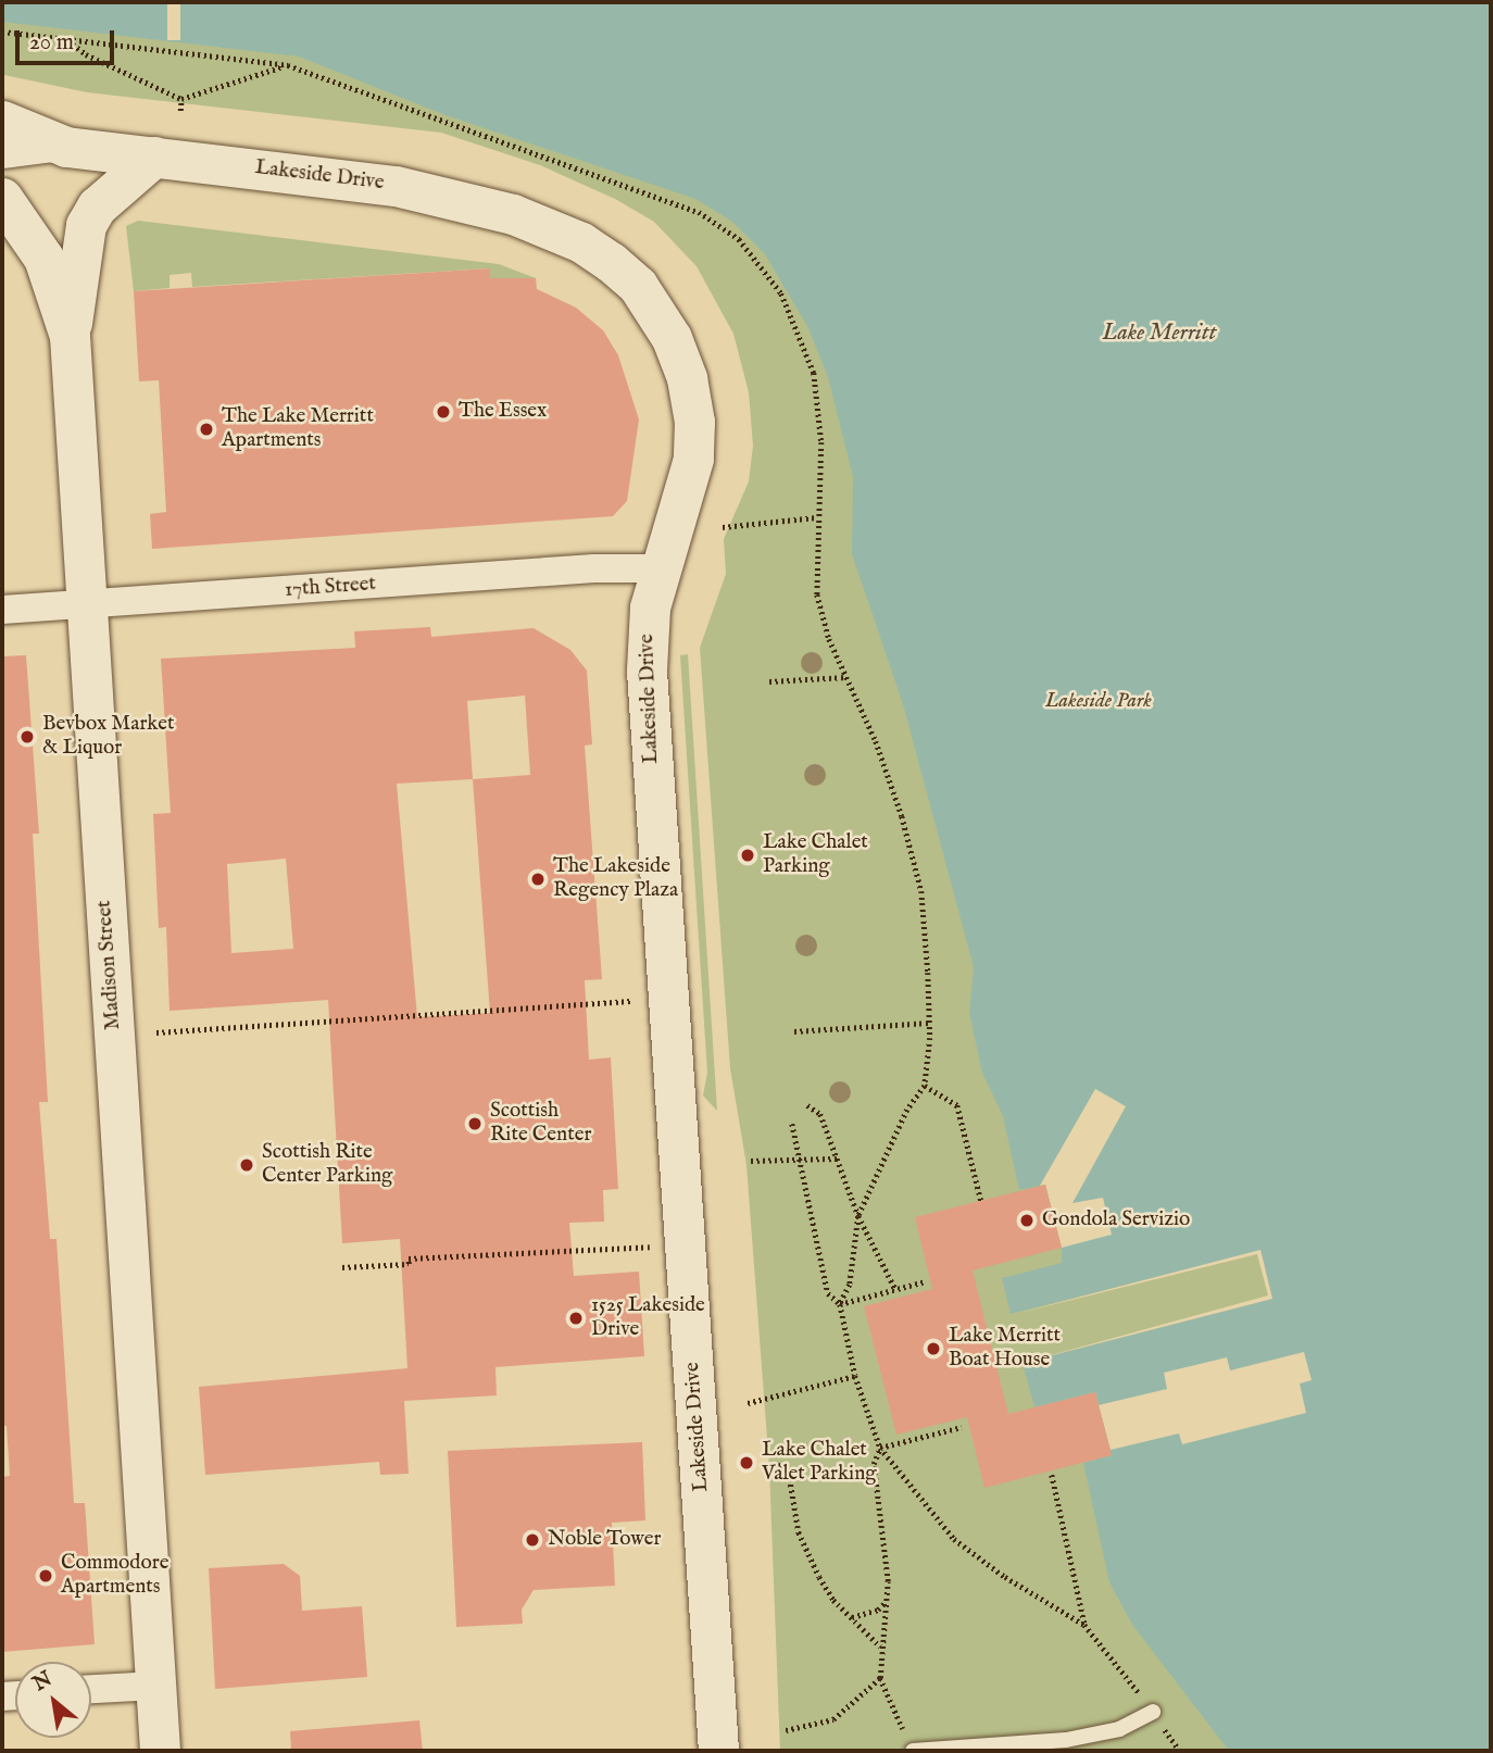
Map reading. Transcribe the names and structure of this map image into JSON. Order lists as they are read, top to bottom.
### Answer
{
  "streets": {
    "street": ["Lakeside Drive", "17th Street", "Madison Street"]
  },
  "crossings": [
    ["Lakeside Drive", "17th Street"],
    ["17th Street", "Madison Street"]
  ],
  "water": ["Lake Merritt"],
  "parks": ["Lakeside Park"],
  "places": [
    "The Essex",
    "The Lake Merritt Apartments",
    "Bevbox Market & Liquor",
    "Lake Chalet Parking",
    "The Lakeside Regency Plaza",
    "Scottish Rite Center",
    "Scottish Rite Center Parking",
    "Gondola Servizio",
    "1525 Lakeside Drive",
    "Lake Merritt Boat House",
    "Lake Chalet Valet Parking",
    "Noble Tower",
    "Commodore Apartments"
  ],
  "scale_bar": "20 m",
  "north": "top left"
}
